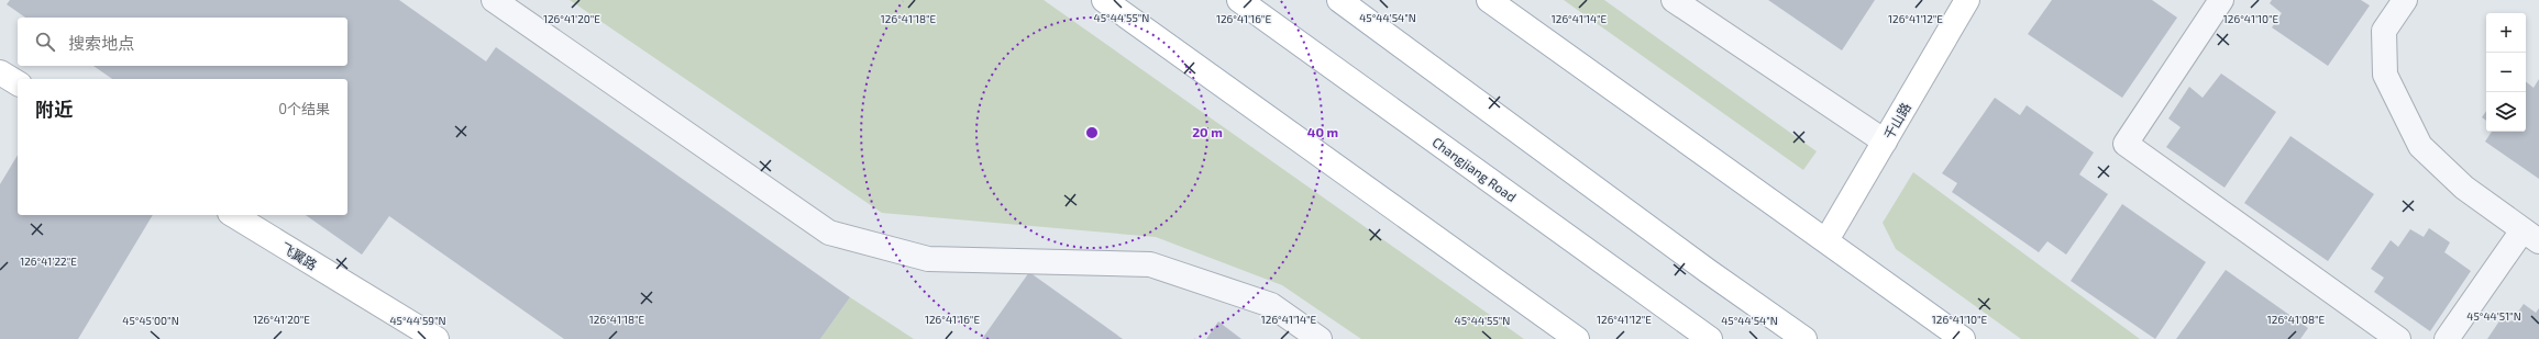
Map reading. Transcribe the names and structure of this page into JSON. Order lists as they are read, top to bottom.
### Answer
{
  "streets": {
    "main road": ["千山路", "Changjiang Road", "飞翼路"]
  },
  "page": {
    "map_buttons": ["+", "−"],
    "search": "搜索地点",
    "heading": ["附近", "0个结果"]
  },
  "coordinates": [
    "45°44'55\"N",
    "45°44'54\"N",
    "126°41'20\"E",
    "126°41'18\"E",
    "126°41'16\"E",
    "126°41'14\"E",
    "126°41'12\"E",
    "126°41'10\"E",
    "126°41'22\"E",
    "45°44'51\"N",
    "126°41'08\"E",
    "45°45'00\"N",
    "45°44'59\"N"
  ],
  "rings": ["20 m", "40 m"]
}
